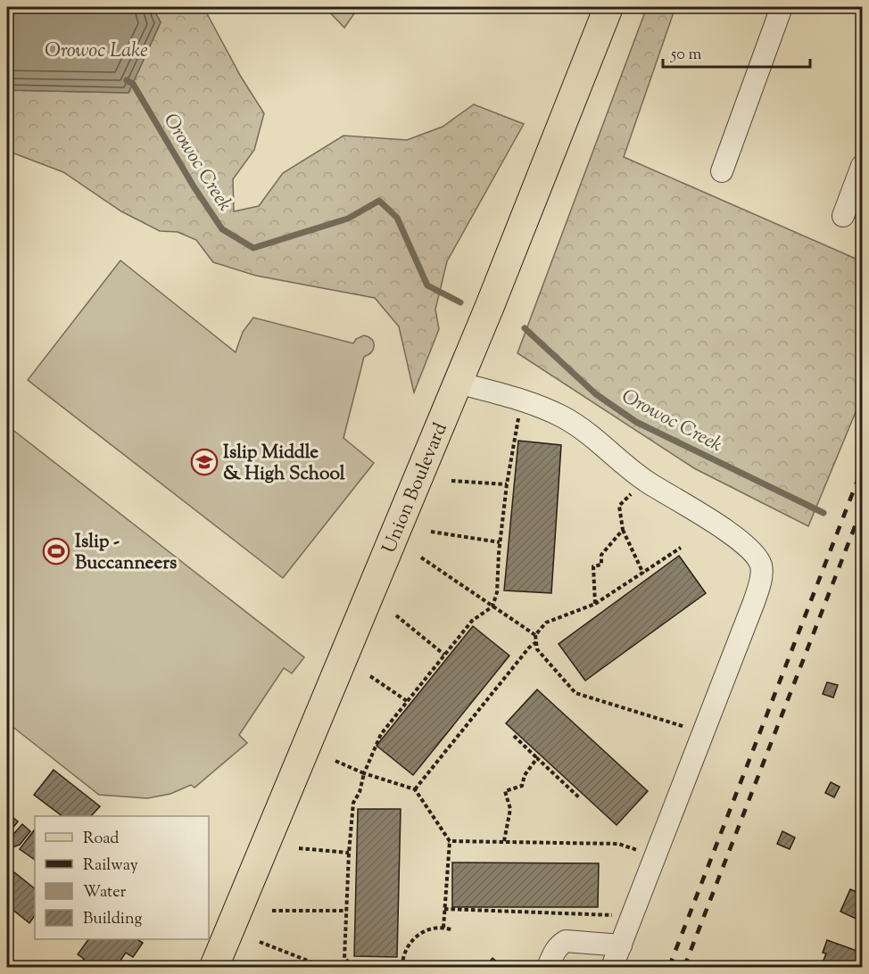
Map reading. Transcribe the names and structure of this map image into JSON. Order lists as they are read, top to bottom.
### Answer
{
  "streets": {
    "main road": ["Union Boulevard"]
  },
  "water": ["Orowoc Lake", "Orowoc Creek"],
  "places": {
    "school or university": ["Islip Middle & High School"],
    "sports": ["Islip - Buccanneers"]
  },
  "legend": [
    "Road",
    "Railway",
    "Water",
    "Building"
  ],
  "scale_bar": "50 m"
}
